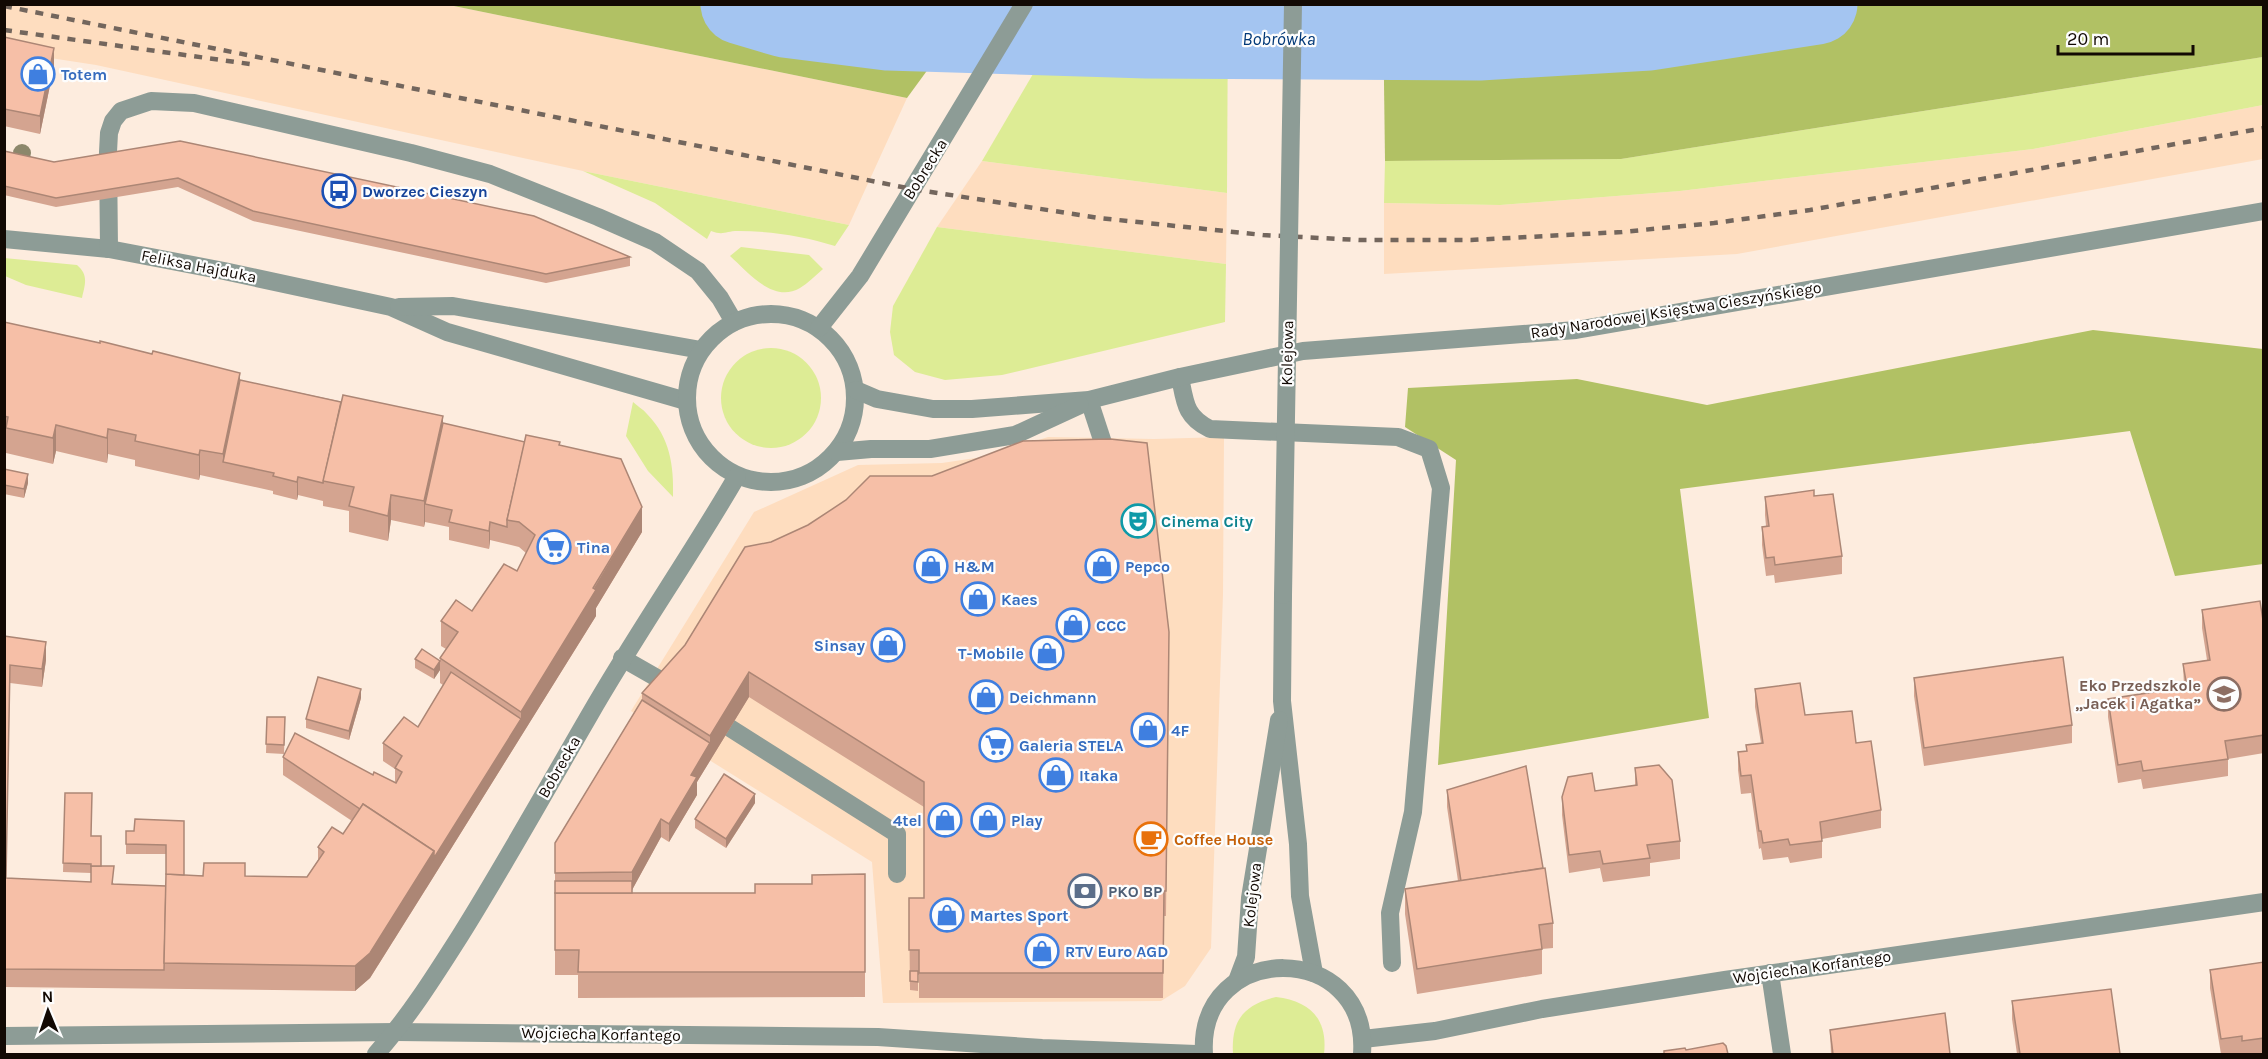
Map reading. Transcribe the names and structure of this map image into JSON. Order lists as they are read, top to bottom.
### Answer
{
  "streets": {
    "street": [
      "Bobrecka",
      "Feliksa Hajduka",
      "Rady Narodowej Księstwa Cieszyńskiego",
      "Kolejowa",
      "Wojciecha Korfantego"
    ]
  },
  "crossings": [
    ["Bobrecka", "Feliksa Hajduka"],
    ["Bobrecka", "Rady Narodowej Księstwa Cieszyńskiego"],
    ["Bobrecka", "Wojciecha Korfantego"],
    ["Feliksa Hajduka", "Rady Narodowej Księstwa Cieszyńskiego"]
  ],
  "water": ["Bobrówka"],
  "places": {
    "shop": [
      "Totem",
      "H&M",
      "Pepco",
      "Kaes",
      "CCC",
      "Sinsay",
      "T-Mobile",
      "Deichmann",
      "4F",
      "Itaka",
      "4tel",
      "Play",
      "Martes Sport",
      "RTV Euro AGD"
    ],
    "bus stop": ["Dworzec Cieszyn"],
    "theatre": ["Cinema City"],
    "supermarket": ["Tina", "Galeria STELA"],
    "school or university": ["Eko Przedszkole „Jacek i Agatka”"],
    "cafe": ["Coffee House"],
    "bank": ["PKO BP"]
  },
  "scale_bar": "20 m",
  "north": "top"
}
